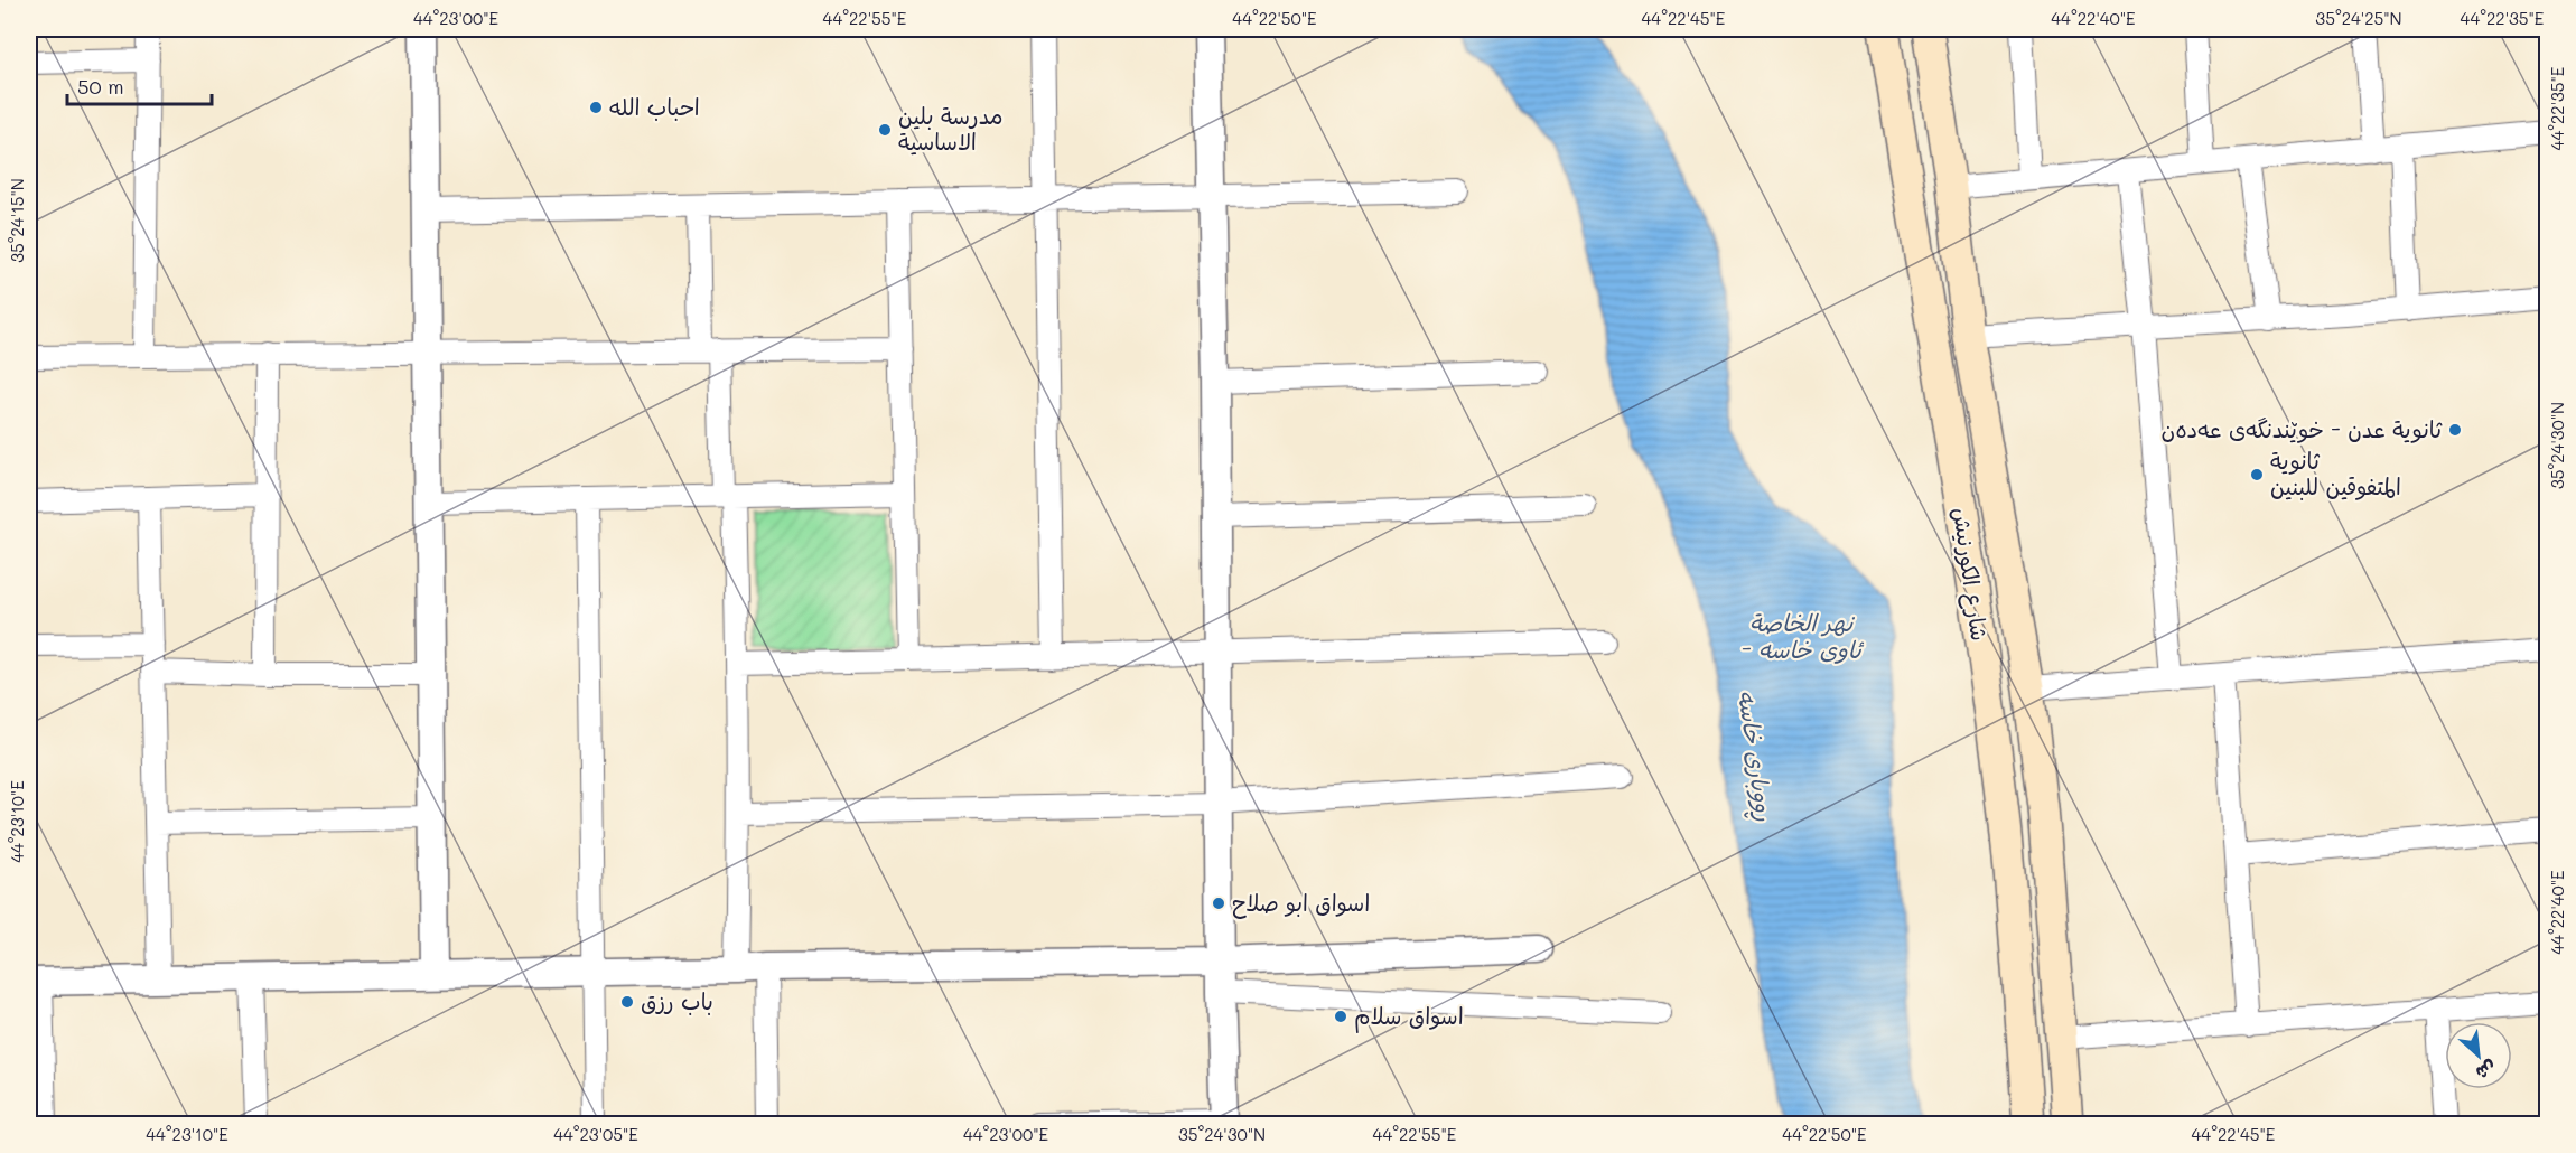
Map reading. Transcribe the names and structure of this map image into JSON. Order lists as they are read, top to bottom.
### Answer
{
  "streets": {
    "main road": ["شارع الكورنيش"]
  },
  "water": ["نهر الخاصة - ئاوی خاسە", "ڕووباری خاسە"],
  "places": [
    "احباب الله",
    "مدرسة بلين الاساسية",
    "ثانوية عدن - خوێندنگەی عەدەن",
    "ثانوية المتفوقين للبنين",
    "اسواق ابو صلاح",
    "باب رزق",
    "اسواق سلام"
  ],
  "scale_bar": "50 m",
  "north": "bottom right",
  "coordinates": [
    "44°23'00\"E",
    "44°22'55\"E",
    "44°22'50\"E",
    "44°22'45\"E",
    "44°22'40\"E",
    "35°24'25\"N",
    "44°22'35\"E",
    "35°24'15\"N",
    "35°24'30\"N",
    "44°23'10\"E",
    "44°23'05\"E"
  ]
}
